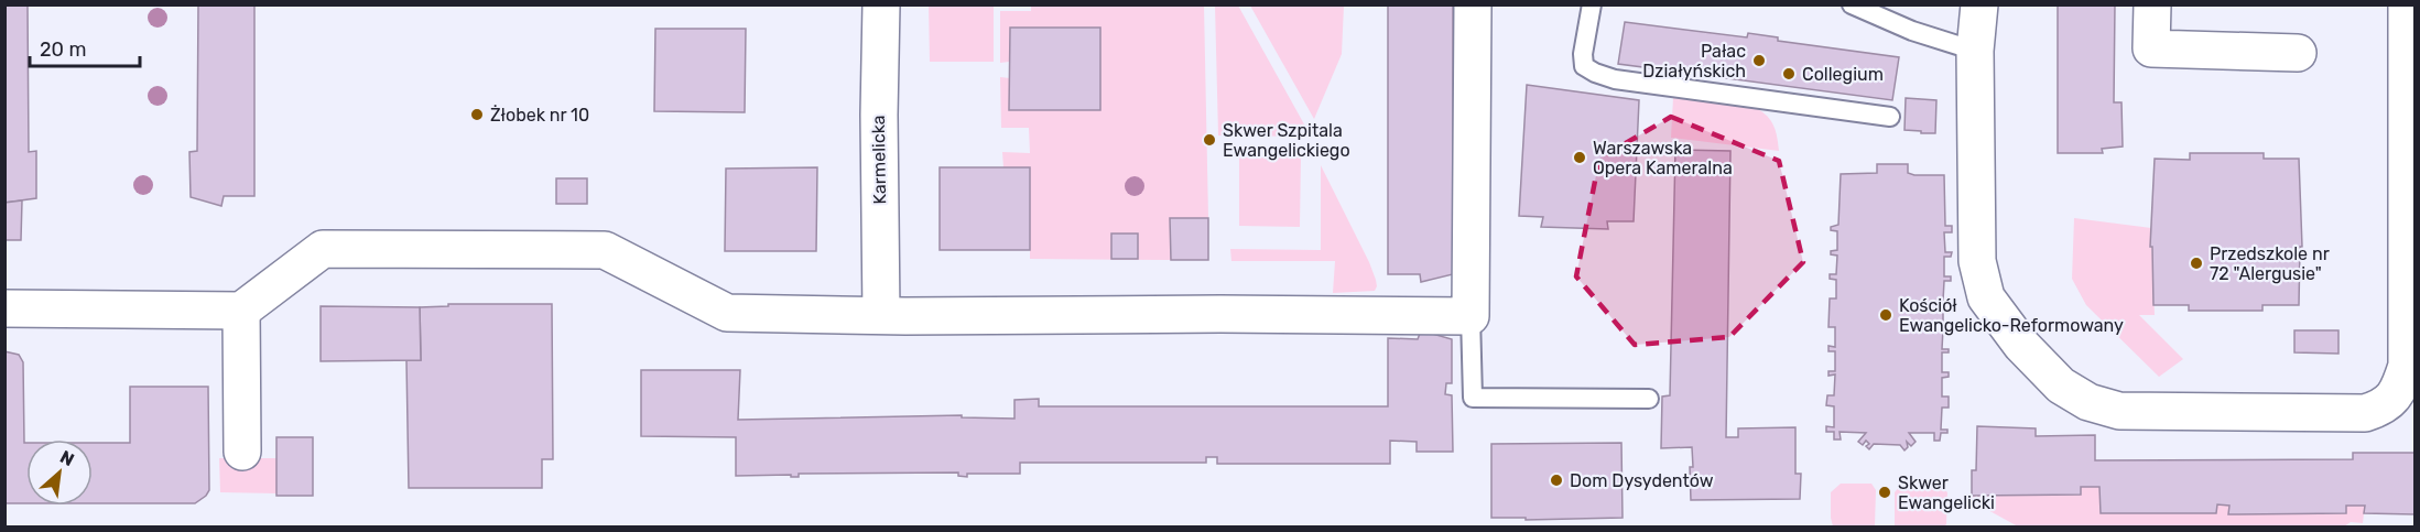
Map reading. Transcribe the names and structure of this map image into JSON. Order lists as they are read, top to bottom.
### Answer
{
  "streets": {
    "street": ["Karmelicka"]
  },
  "places": [
    "Pałac Działyńskich",
    "Collegium",
    "Żłobek nr 10",
    "Skwer Szpitala Ewangelickiego",
    "Warszawska Opera Kameralna",
    "Przedszkole nr 72 \"Alergusie\"",
    "Kościół Ewangelicko-Reformowany",
    "Dom Dysydentów",
    "Skwer Ewangelicki"
  ],
  "scale_bar": "20 m",
  "north": "top right"
}
